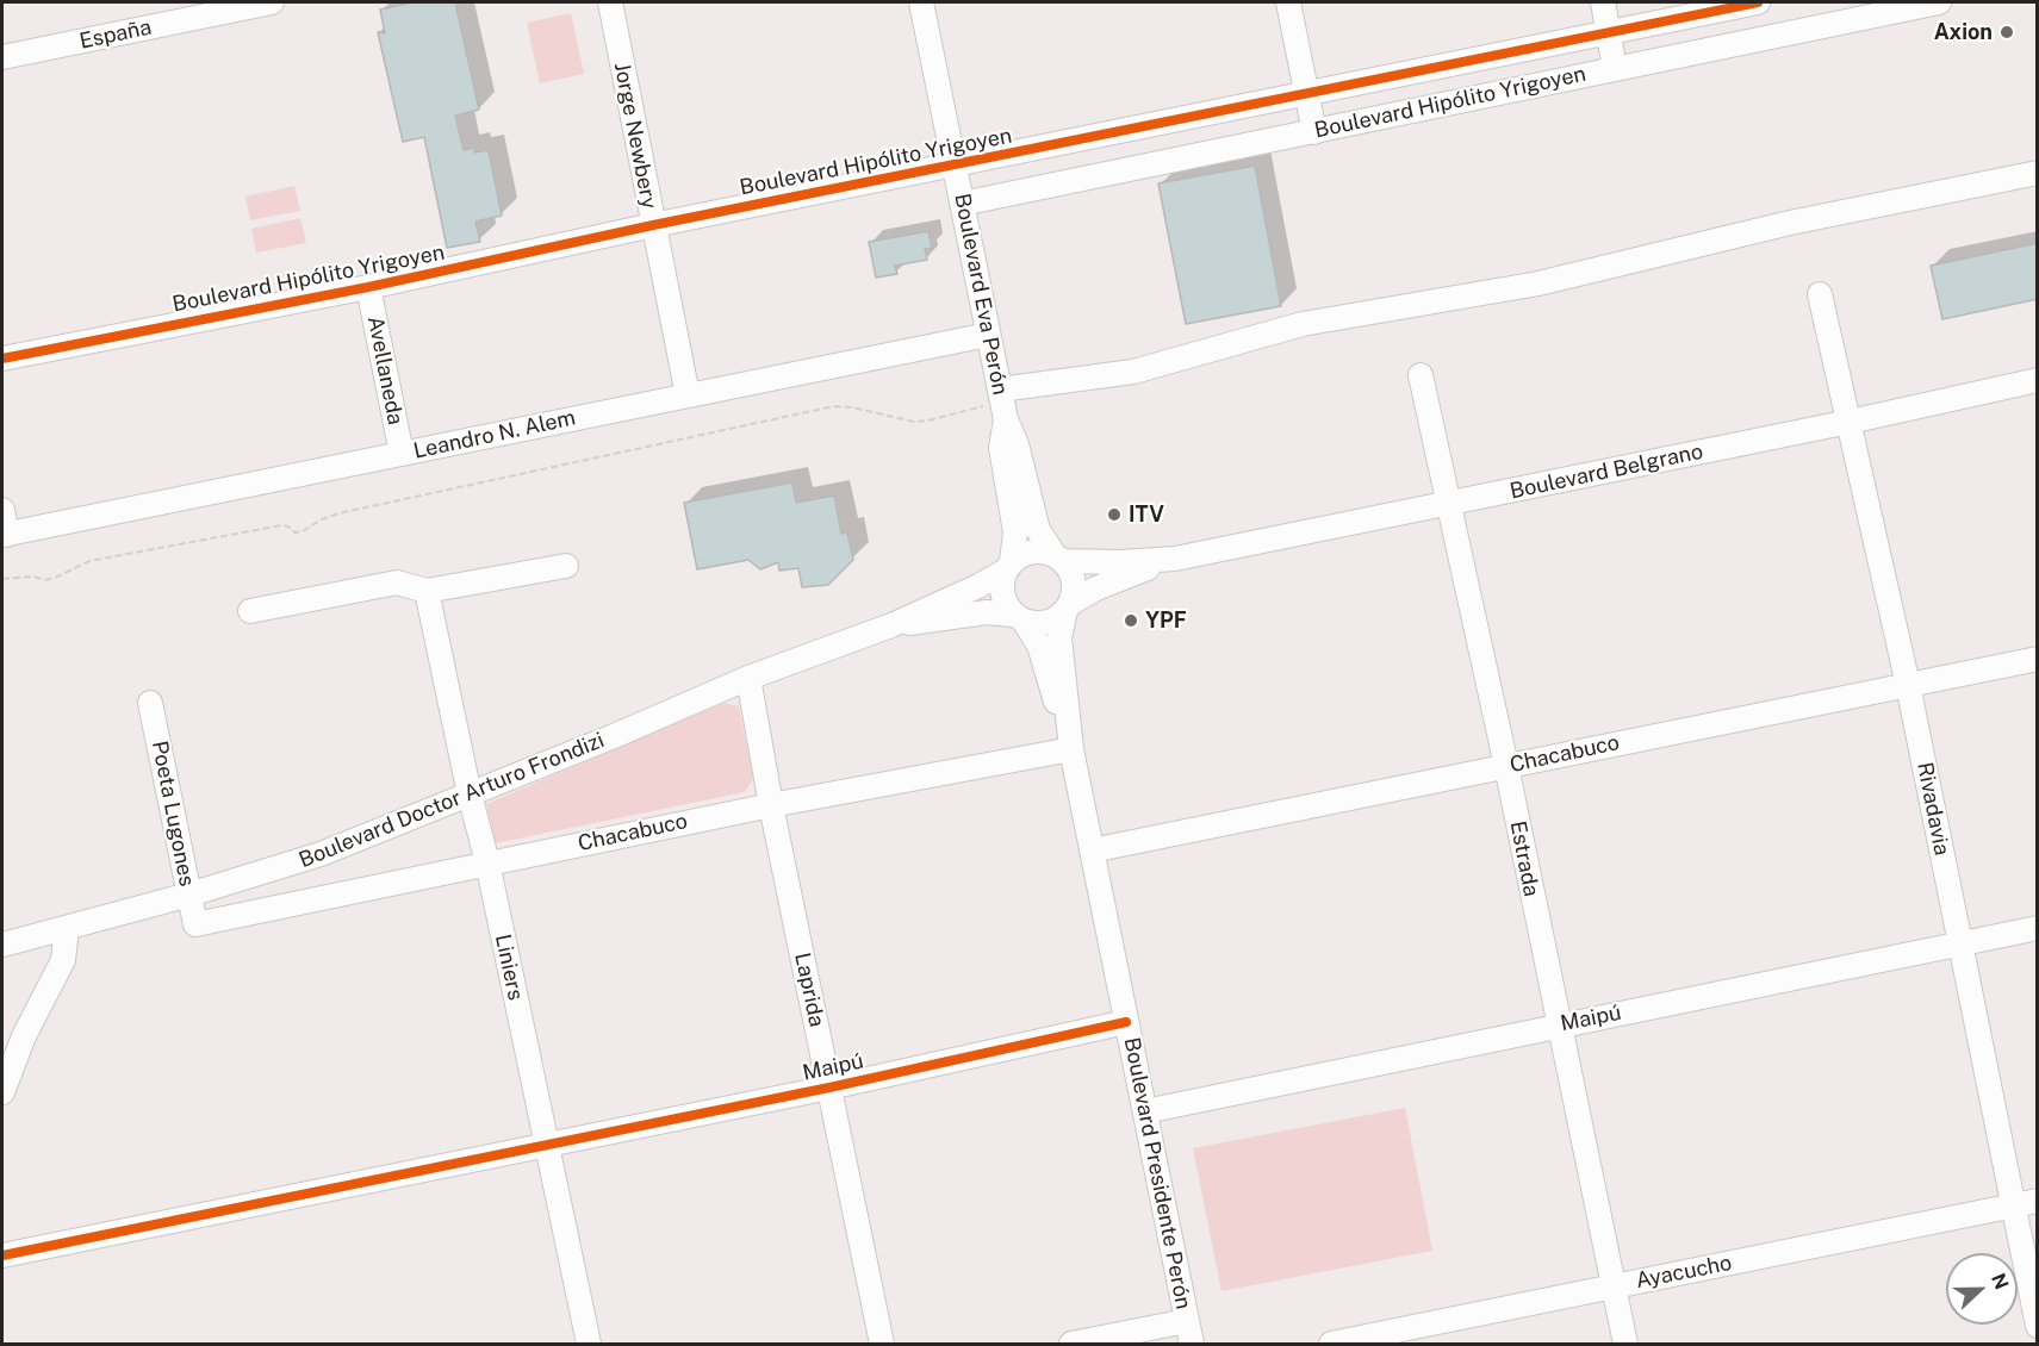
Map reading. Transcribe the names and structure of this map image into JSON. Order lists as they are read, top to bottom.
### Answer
{
  "streets": {
    "street": [
      "España",
      "Boulevard Hipólito Yrigoyen",
      "Jorge Newbery",
      "Boulevard Eva Perón",
      "Avellaneda",
      "Leandro N. Alem",
      "Boulevard Belgrano",
      "Chacabuco",
      "Boulevard Doctor Arturo Frondizi",
      "Rivadavia",
      "Poeta Lugones",
      "Estrada",
      "Liniers",
      "Laprida",
      "Maipú",
      "Boulevard Presidente Perón",
      "Ayacucho"
    ]
  },
  "crossings": [
    ["Boulevard Hipólito Yrigoyen", "Jorge Newbery"],
    ["Boulevard Hipólito Yrigoyen", "Boulevard Eva Perón"],
    ["Boulevard Hipólito Yrigoyen", "Avellaneda"],
    ["Jorge Newbery", "Leandro N. Alem"],
    ["Boulevard Eva Perón", "Leandro N. Alem"],
    ["Boulevard Eva Perón", "Boulevard Presidente Perón"],
    ["Avellaneda", "Leandro N. Alem"],
    ["Boulevard Belgrano", "Boulevard Doctor Arturo Frondizi"],
    ["Boulevard Belgrano", "Rivadavia"],
    ["Boulevard Belgrano", "Estrada"],
    ["Boulevard Belgrano", "Boulevard Presidente Perón"],
    ["Chacabuco", "Rivadavia"],
    ["Chacabuco", "Poeta Lugones"],
    ["Chacabuco", "Estrada"],
    ["Chacabuco", "Liniers"],
    ["Chacabuco", "Laprida"],
    ["Chacabuco", "Boulevard Presidente Perón"],
    ["Boulevard Doctor Arturo Frondizi", "Poeta Lugones"],
    ["Boulevard Doctor Arturo Frondizi", "Liniers"],
    ["Boulevard Doctor Arturo Frondizi", "Laprida"],
    ["Boulevard Doctor Arturo Frondizi", "Boulevard Presidente Perón"],
    ["Rivadavia", "Maipú"],
    ["Rivadavia", "Ayacucho"],
    ["Estrada", "Maipú"],
    ["Estrada", "Ayacucho"],
    ["Liniers", "Maipú"],
    ["Laprida", "Maipú"],
    ["Maipú", "Boulevard Presidente Perón"]
  ],
  "places": ["Axion", "ITV", "YPF"],
  "north": "right"
}
